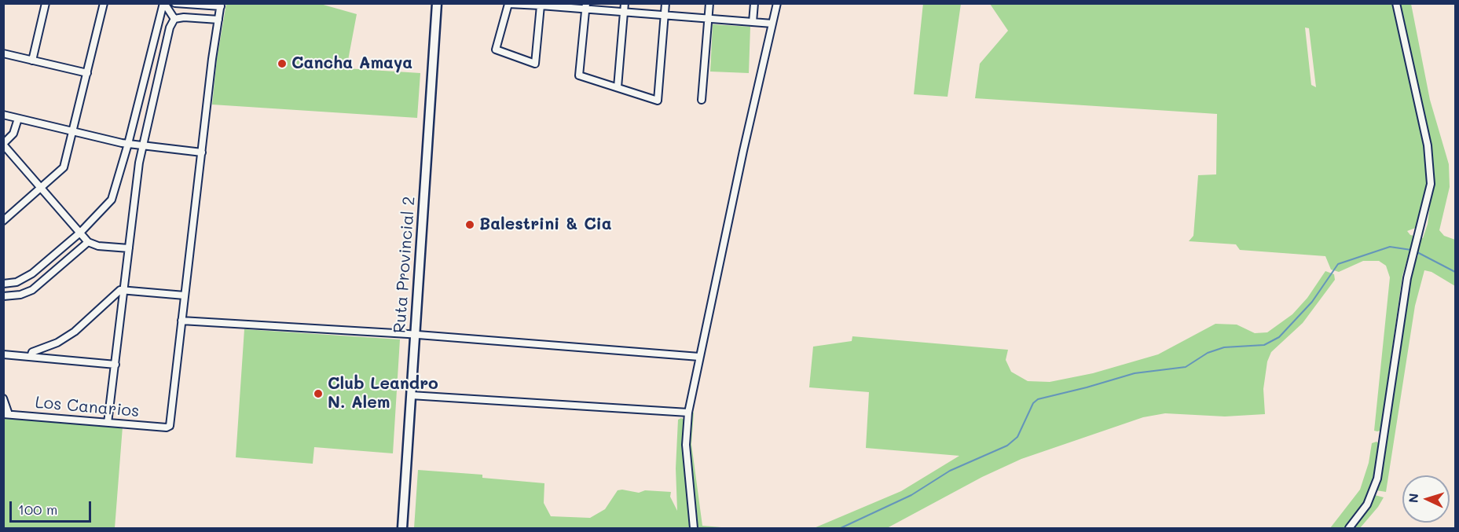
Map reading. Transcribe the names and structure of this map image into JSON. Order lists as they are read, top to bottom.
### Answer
{
  "streets": {
    "main road": ["Ruta Provincial 2"],
    "street": ["Los Canarios"]
  },
  "places": ["Cancha Amaya", "Balestrini & Cia", "Club Leandro N. Alem"],
  "scale_bar": "100 m",
  "north": "left"
}
